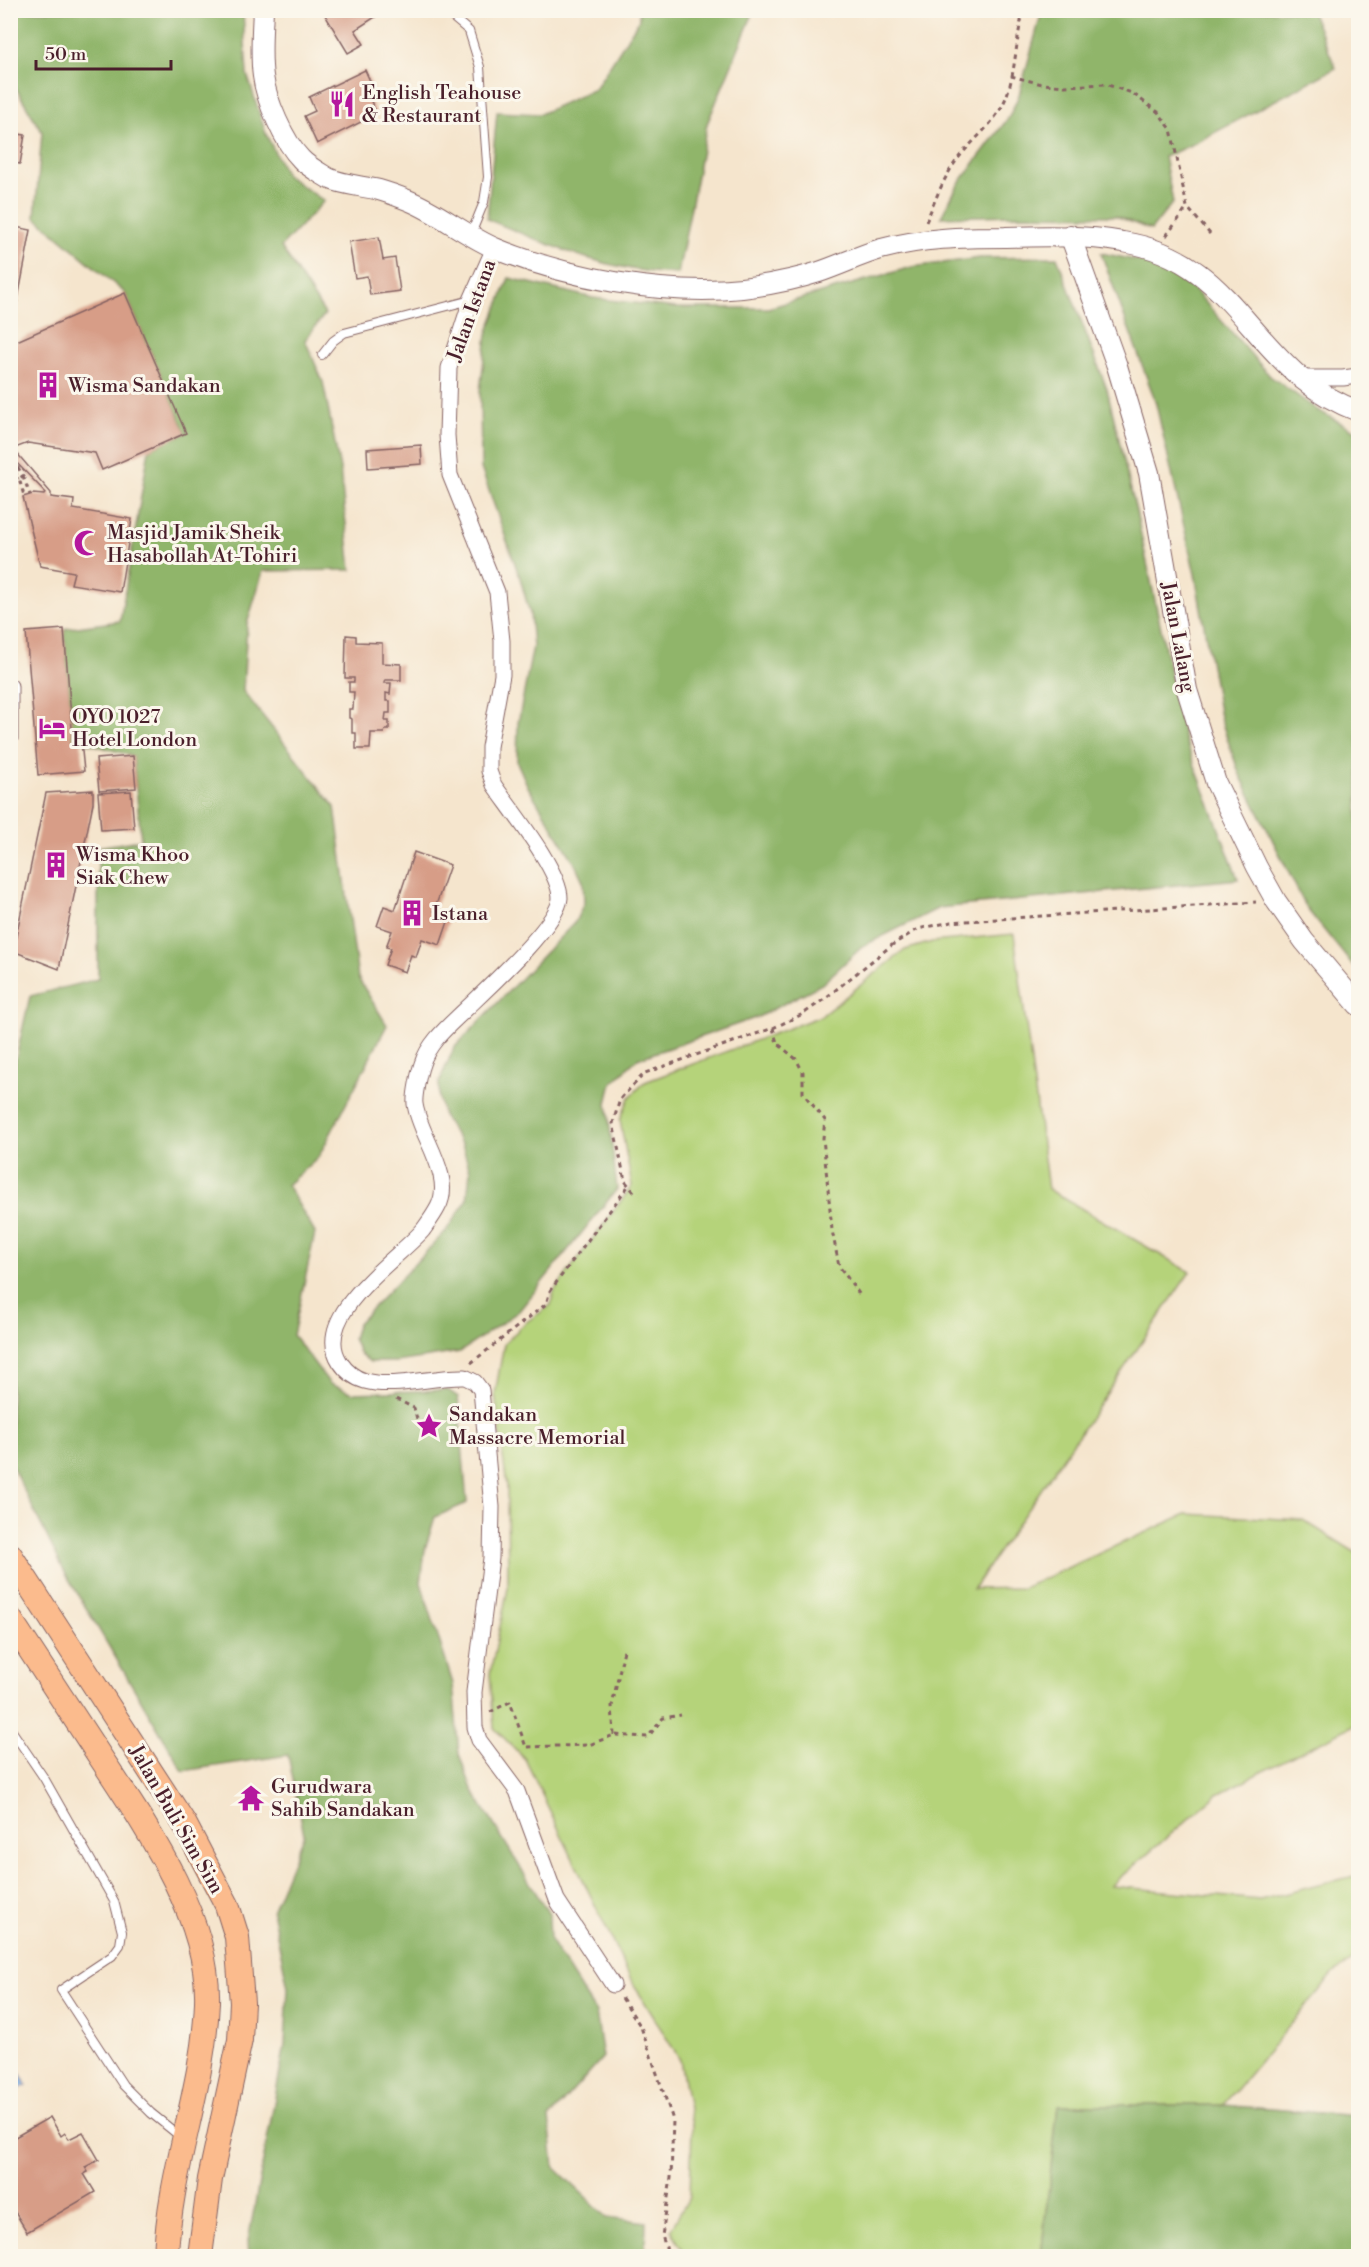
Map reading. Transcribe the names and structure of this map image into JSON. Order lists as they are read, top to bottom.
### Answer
{
  "streets": {
    "main road": ["Jalan Buli Sim Sim"],
    "street": ["Jalan Istana", "Jalan Lalang"]
  },
  "places": {
    "restaurant": ["English Teahouse & Restaurant"],
    "building": ["Wisma Sandakan", "Wisma Khoo Siak Chew", "Istana"],
    "mosque": ["Masjid Jamik Sheik Hasabollah At-Tohiri"],
    "hotel": ["OYO 1027 Hotel London"],
    "place": ["Sandakan Massacre Memorial"],
    "temple": ["Gurudwara Sahib Sandakan"]
  },
  "scale_bar": "50 m"
}
